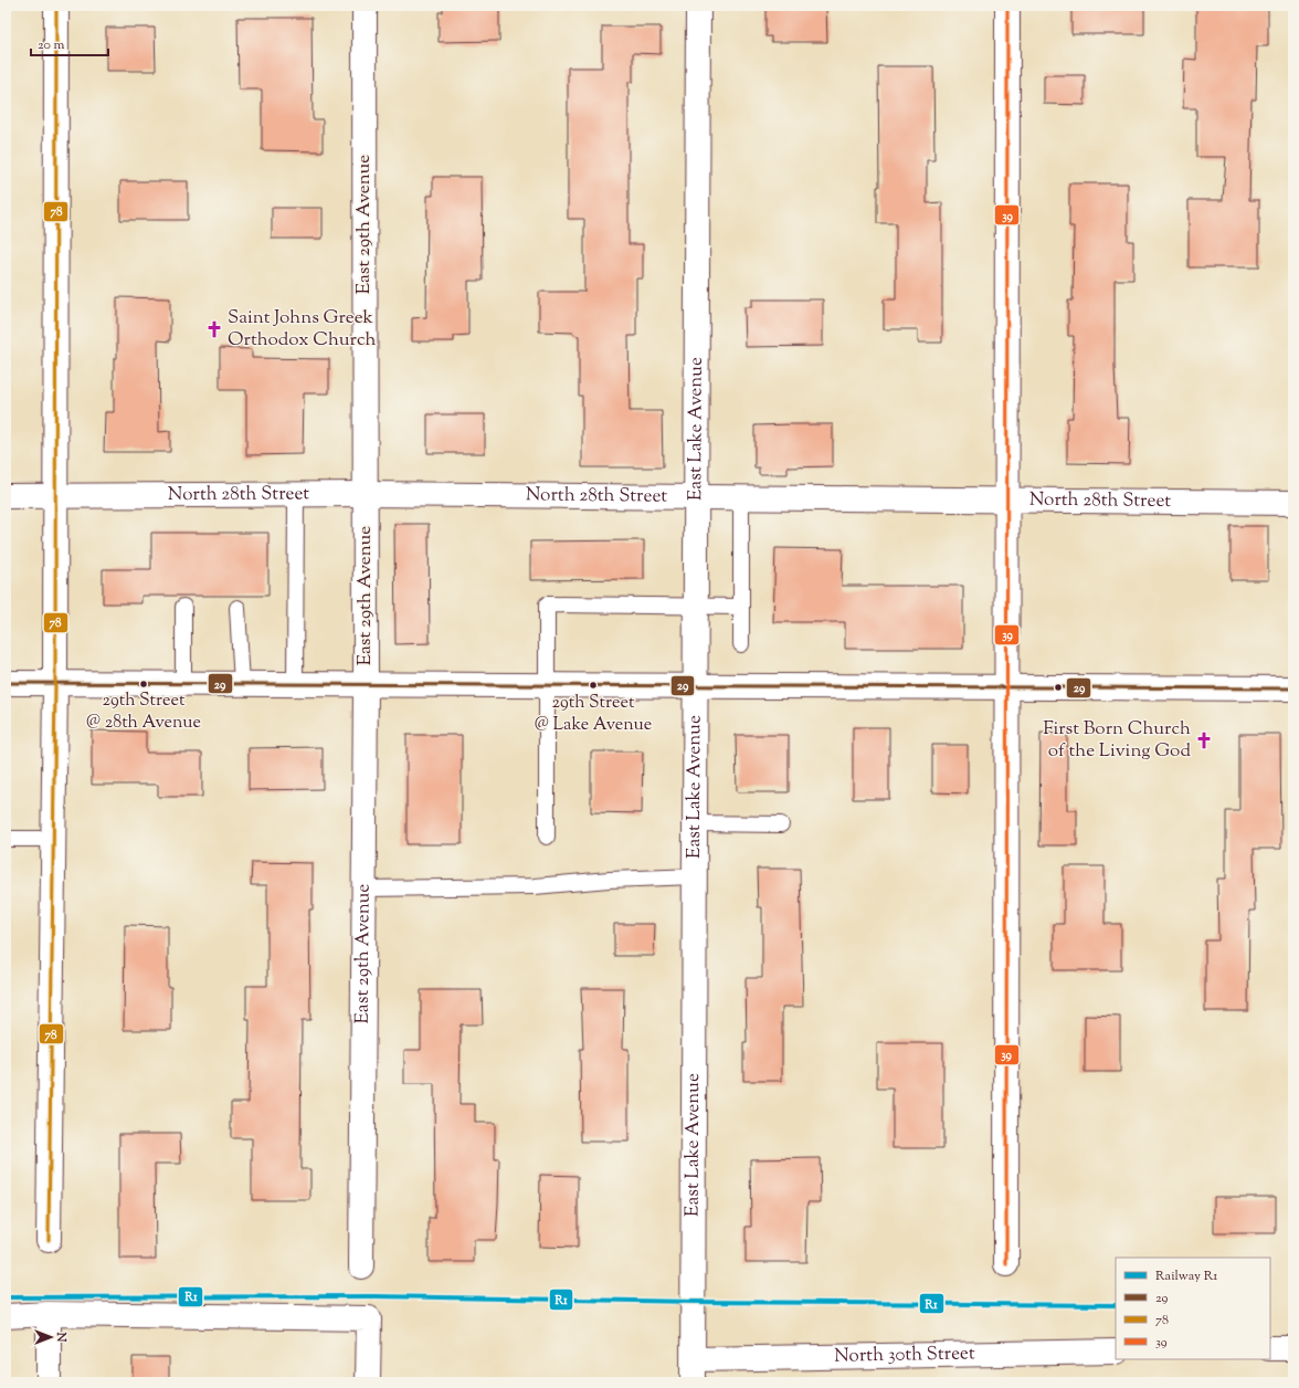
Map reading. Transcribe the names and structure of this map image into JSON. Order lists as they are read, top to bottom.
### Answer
{
  "streets": {
    "street": [
      "East 29th Avenue",
      "East Lake Avenue",
      "North 28th Street",
      "North 30th Street"
    ]
  },
  "crossings": [
    ["East 29th Avenue", "North 28th Street"],
    ["East Lake Avenue", "North 28th Street"],
    ["East Lake Avenue", "North 30th Street"]
  ],
  "places": {
    "church": ["Saint Johns Greek Orthodox Church", "First Born Church of the Living God"],
    "other": ["29th Street @ 28th Avenue", "29th Street @ Lake Avenue"]
  },
  "lines": [
    "transit line 78",
    "transit line 39",
    "transit line 29",
    "rail line R1"
  ],
  "legend": [
    "Railway R1",
    "29",
    "78",
    "39"
  ],
  "scale_bar": "20 m",
  "north": "right"
}
